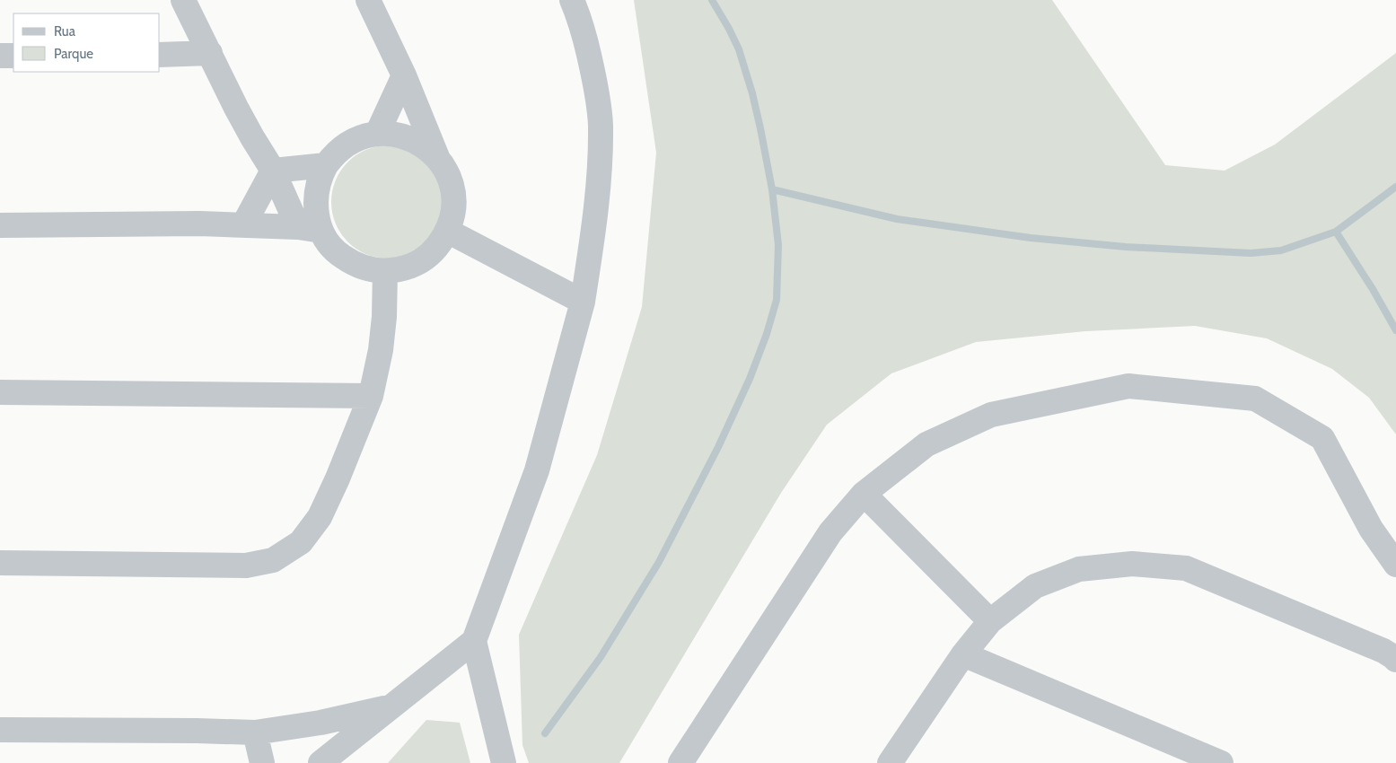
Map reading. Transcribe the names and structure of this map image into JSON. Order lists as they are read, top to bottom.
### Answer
{
  "legend": ["Rua", "Parque"]
}
